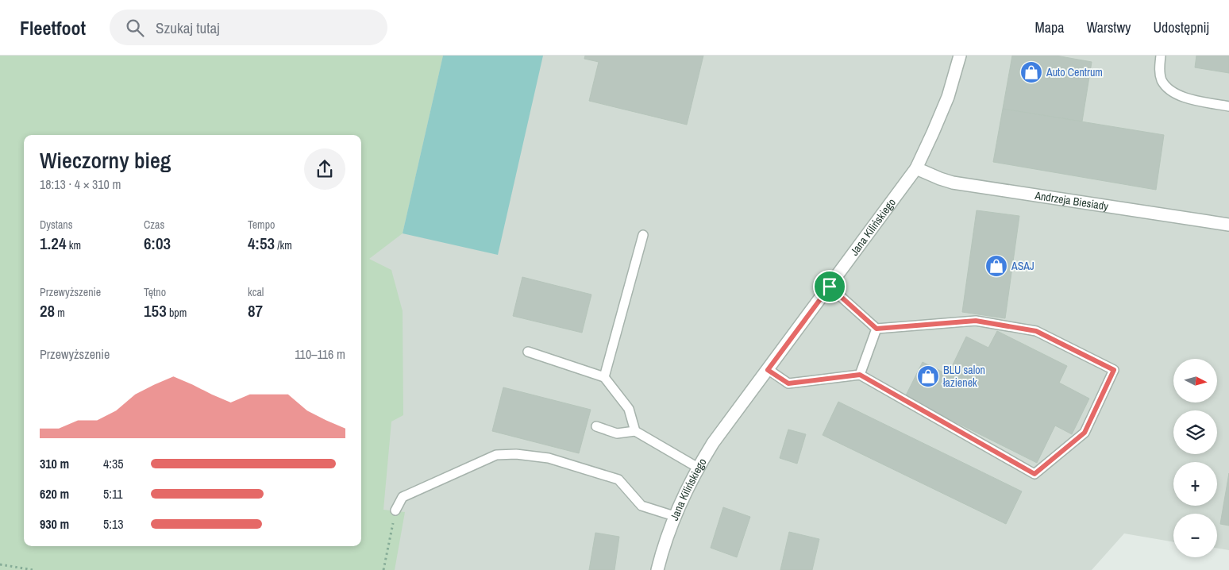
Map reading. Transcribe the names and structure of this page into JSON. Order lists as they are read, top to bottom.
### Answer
{
  "streets": {
    "street": ["Andrzeja Biesiady", "Jana Kilińskiego"]
  },
  "crossings": [
    ["Andrzeja Biesiady", "Jana Kilińskiego"]
  ],
  "places": {
    "shop": ["Auto Centrum", "ASAJ", "BLU salon łazienek"]
  },
  "north": "right",
  "page": {
    "header": "Fleetfoot",
    "search": "Szukaj tutaj",
    "nav": ["Mapa", "Warstwy", "Udostępnij"],
    "heading": ["Wieczorny bieg", "18:13 · 4 × 310 m"],
    "stats": [
      ["Dystans", "1.24 km"],
      ["Czas", "6:03"],
      ["Tempo", "4:53 /km"],
      ["Przewyższenie", "28 m"],
      ["Tętno", "153 bpm"],
      ["kcal", "87"]
    ],
    "chart": ["Przewyższenie", "110–116 m"],
    "map_buttons": ["+", "−"],
    "list": [
      {
        "name": "310 m",
        "note": "4:35"
      },
      {
        "name": "620 m",
        "note": "5:11"
      },
      {
        "name": "930 m",
        "note": "5:13"
      }
    ]
  }
}
